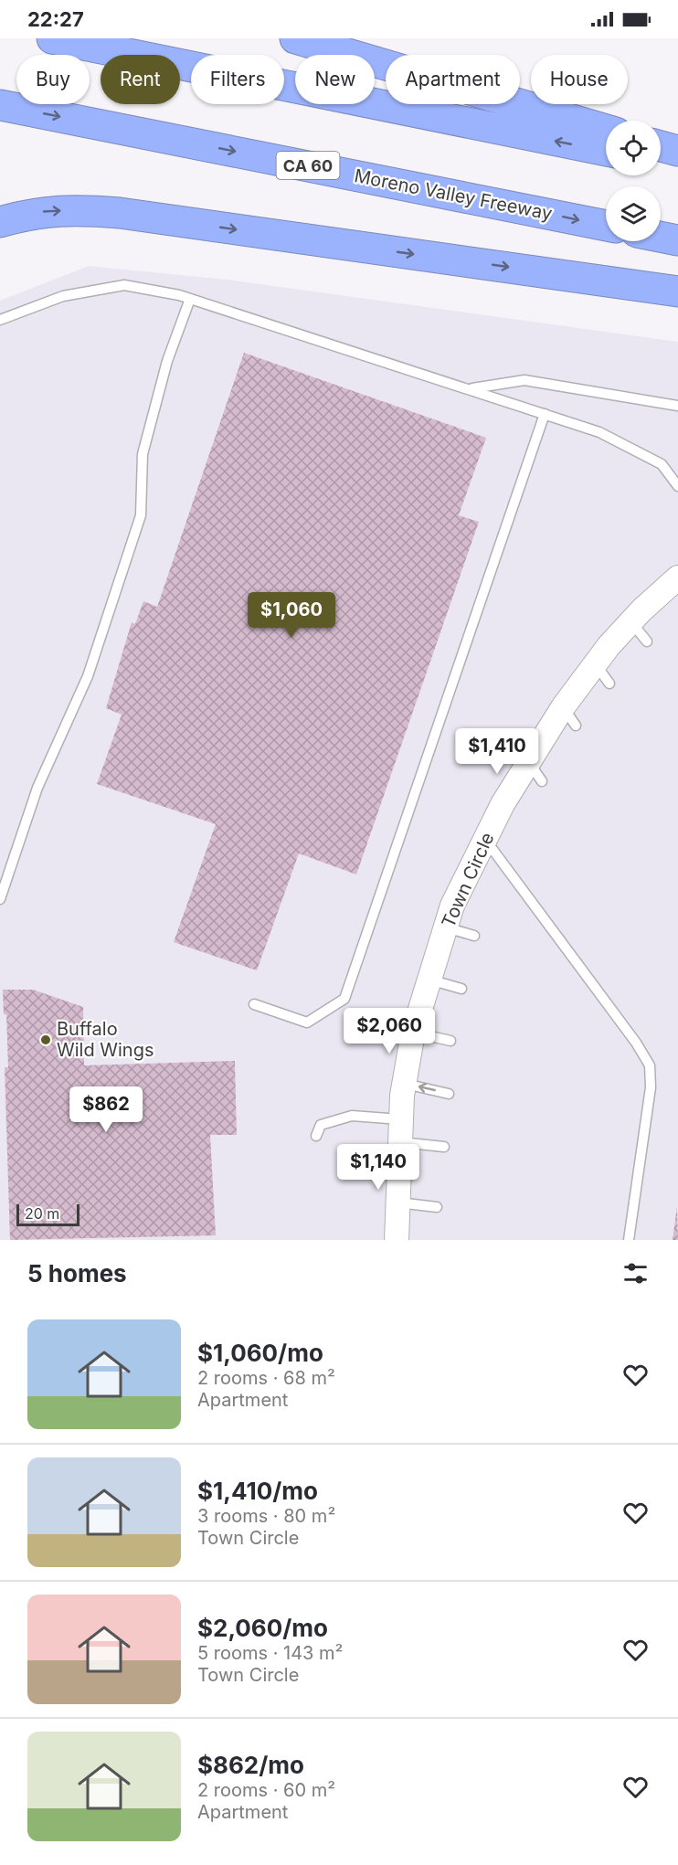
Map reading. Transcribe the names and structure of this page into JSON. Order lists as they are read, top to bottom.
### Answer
{
  "streets": {
    "highway": ["CA 60", "Moreno Valley Freeway"],
    "street": ["Town Circle"]
  },
  "places": ["Buffalo Wild Wings"],
  "scale_bar": "20 m",
  "page": {
    "status": "22:27",
    "chip": [
      "Buy",
      "Rent",
      "Filters",
      "New",
      "Apartment",
      "House"
    ],
    "price": [
      "$1,060",
      "$1,410",
      "$2,060",
      "$862",
      "$1,140"
    ],
    "scale": "20 m",
    "heading": "5 homes",
    "list": [
      {
        "name": "$1,060/mo",
        "note": "2 rooms · 68 m² · Apartment"
      },
      {
        "name": "$1,410/mo",
        "note": "3 rooms · 80 m² · Town Circle"
      },
      {
        "name": "$2,060/mo",
        "note": "5 rooms · 143 m² · Town Circle"
      },
      {
        "name": "$862/mo",
        "note": "2 rooms · 60 m² · Apartment"
      }
    ]
  }
}
